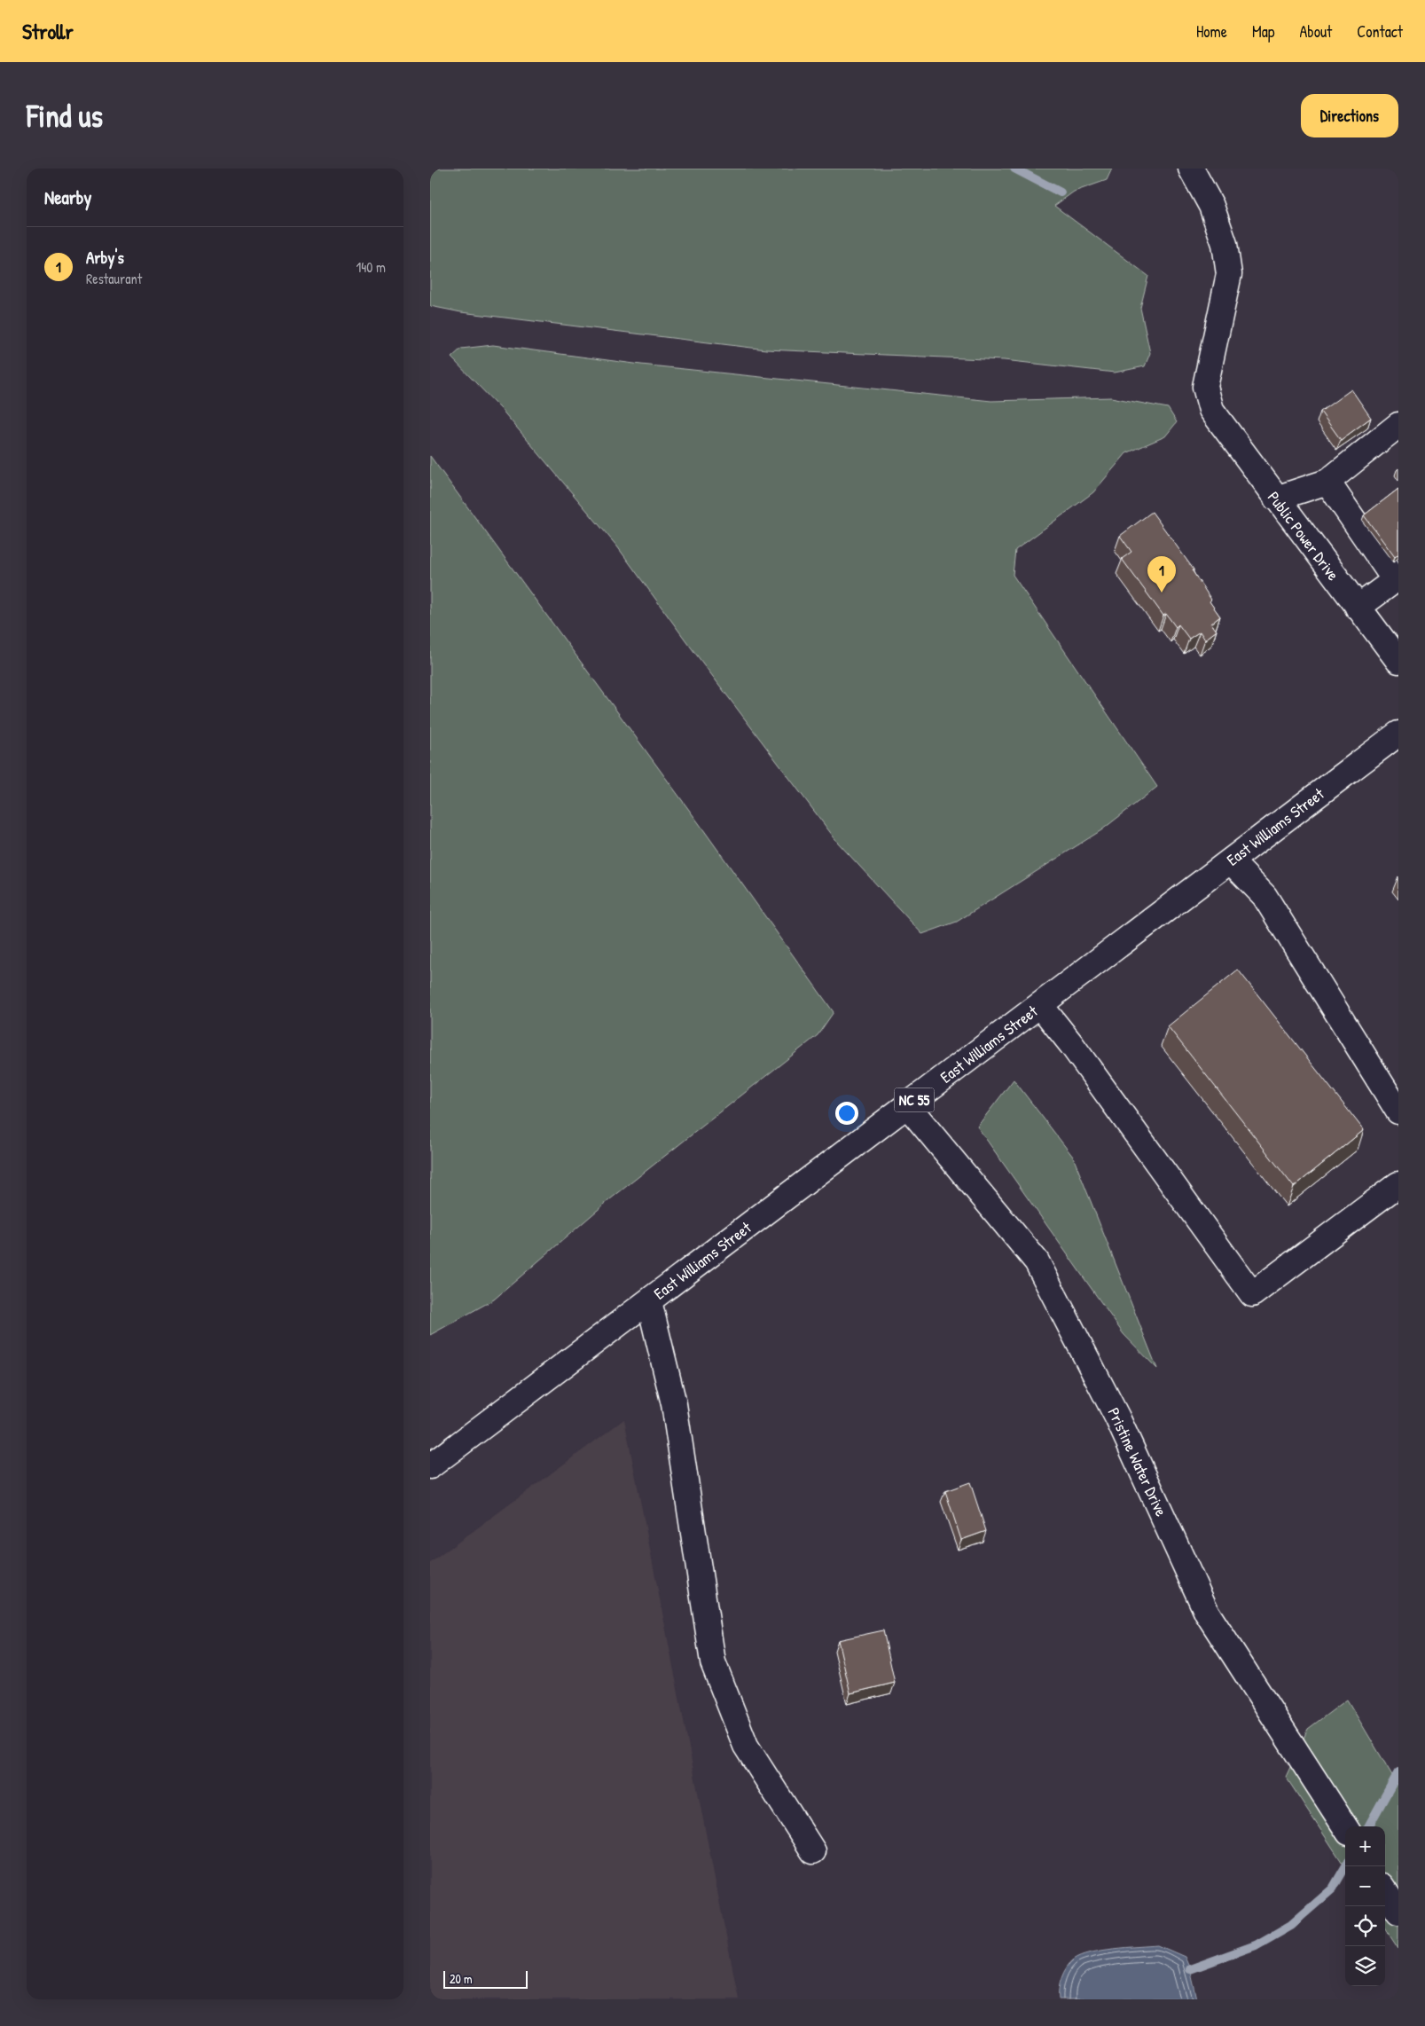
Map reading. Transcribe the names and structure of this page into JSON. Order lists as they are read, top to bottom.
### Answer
{
  "streets": {
    "main road": [
      "Public Power Drive",
      "East Williams Street",
      "NC 55",
      "Pristine Water Drive"
    ]
  },
  "crossings": [
    ["East Williams Street", "Pristine Water Drive"]
  ],
  "scale_bar": "20 m",
  "page": {
    "header": "Strollr",
    "nav": [
      "Home",
      "Map",
      "About",
      "Contact"
    ],
    "buttons": "Directions",
    "title": "Find us",
    "heading": "Nearby",
    "list": [
      {
        "mark": "1",
        "name": "Arby's",
        "note": "Restaurant",
        "value": "140 m"
      }
    ],
    "pins": "1",
    "map_buttons": ["+", "−"],
    "scale": "20 m"
  }
}
